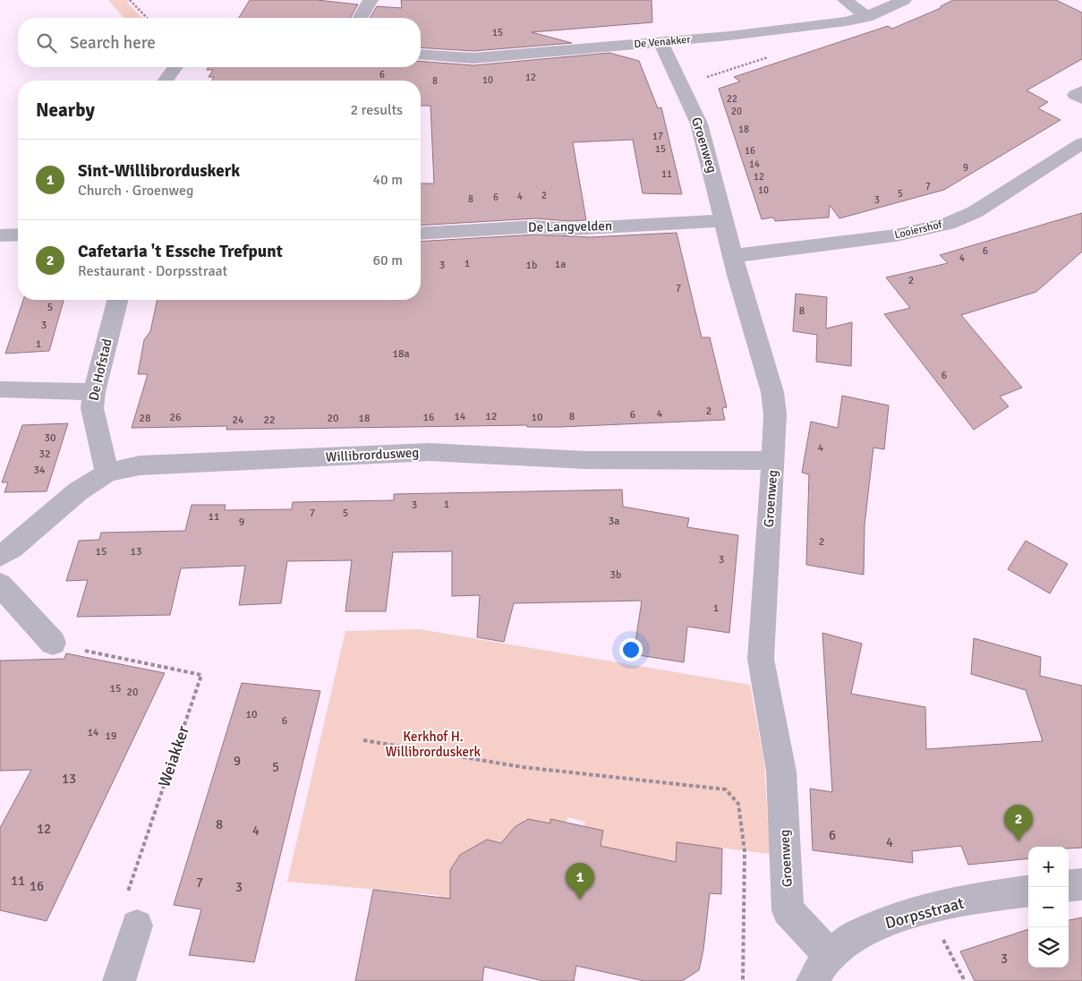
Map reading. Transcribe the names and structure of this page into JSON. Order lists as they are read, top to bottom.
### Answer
{
  "streets": {
    "street": [
      "De Venakker",
      "Groenweg",
      "De Langvelden",
      "Looiershof",
      "De Hofstad",
      "Willibrordusweg",
      "Dorpsstraat"
    ],
    "path": ["Weiakker"]
  },
  "crossings": [
    ["De Venakker", "Groenweg"],
    ["Groenweg", "De Langvelden"],
    ["Groenweg", "Looiershof"],
    ["Groenweg", "Willibrordusweg"],
    ["Groenweg", "Dorpsstraat"],
    ["De Hofstad", "Willibrordusweg"]
  ],
  "parks": ["Kerkhof H. Willibrorduskerk"],
  "house_numbers": [
    "15",
    "6",
    "12",
    "10",
    "8",
    "22",
    "20",
    "18",
    "17",
    "15",
    "16",
    "14",
    "9",
    "11",
    "12",
    "7",
    "10",
    "5",
    "2",
    "4",
    "6",
    "8",
    "3",
    "6",
    "4",
    "1",
    "1a",
    "3",
    "1b",
    "2",
    "7",
    "5",
    "8",
    "3",
    "1",
    "18a",
    "6",
    "2",
    "4",
    "6",
    "14",
    "12",
    "8",
    "26",
    "16",
    "10",
    "28",
    "20",
    "18",
    "24",
    "22",
    "30",
    "4",
    "32",
    "34",
    "1",
    "3",
    "7",
    "5",
    "11",
    "3a",
    "9",
    "2",
    "15",
    "13",
    "3",
    "3b",
    "1",
    "15",
    "20",
    "10",
    "6",
    "14",
    "19",
    "9",
    "5",
    "13",
    "8",
    "12",
    "4",
    "6",
    "4",
    "11",
    "7",
    "16",
    "3",
    "3"
  ],
  "page": {
    "search": "Search here",
    "heading": ["Nearby", "2 results"],
    "list": [
      {
        "mark": "1",
        "name": "Sint-Willibrorduskerk",
        "note": "Church · Groenweg",
        "value": "40 m"
      },
      {
        "mark": "2",
        "name": "Cafetaria 't Essche Trefpunt",
        "note": "Restaurant · Dorpsstraat",
        "value": "60 m"
      }
    ],
    "pins": ["2", "1"],
    "map_buttons": ["+", "−"]
  }
}
